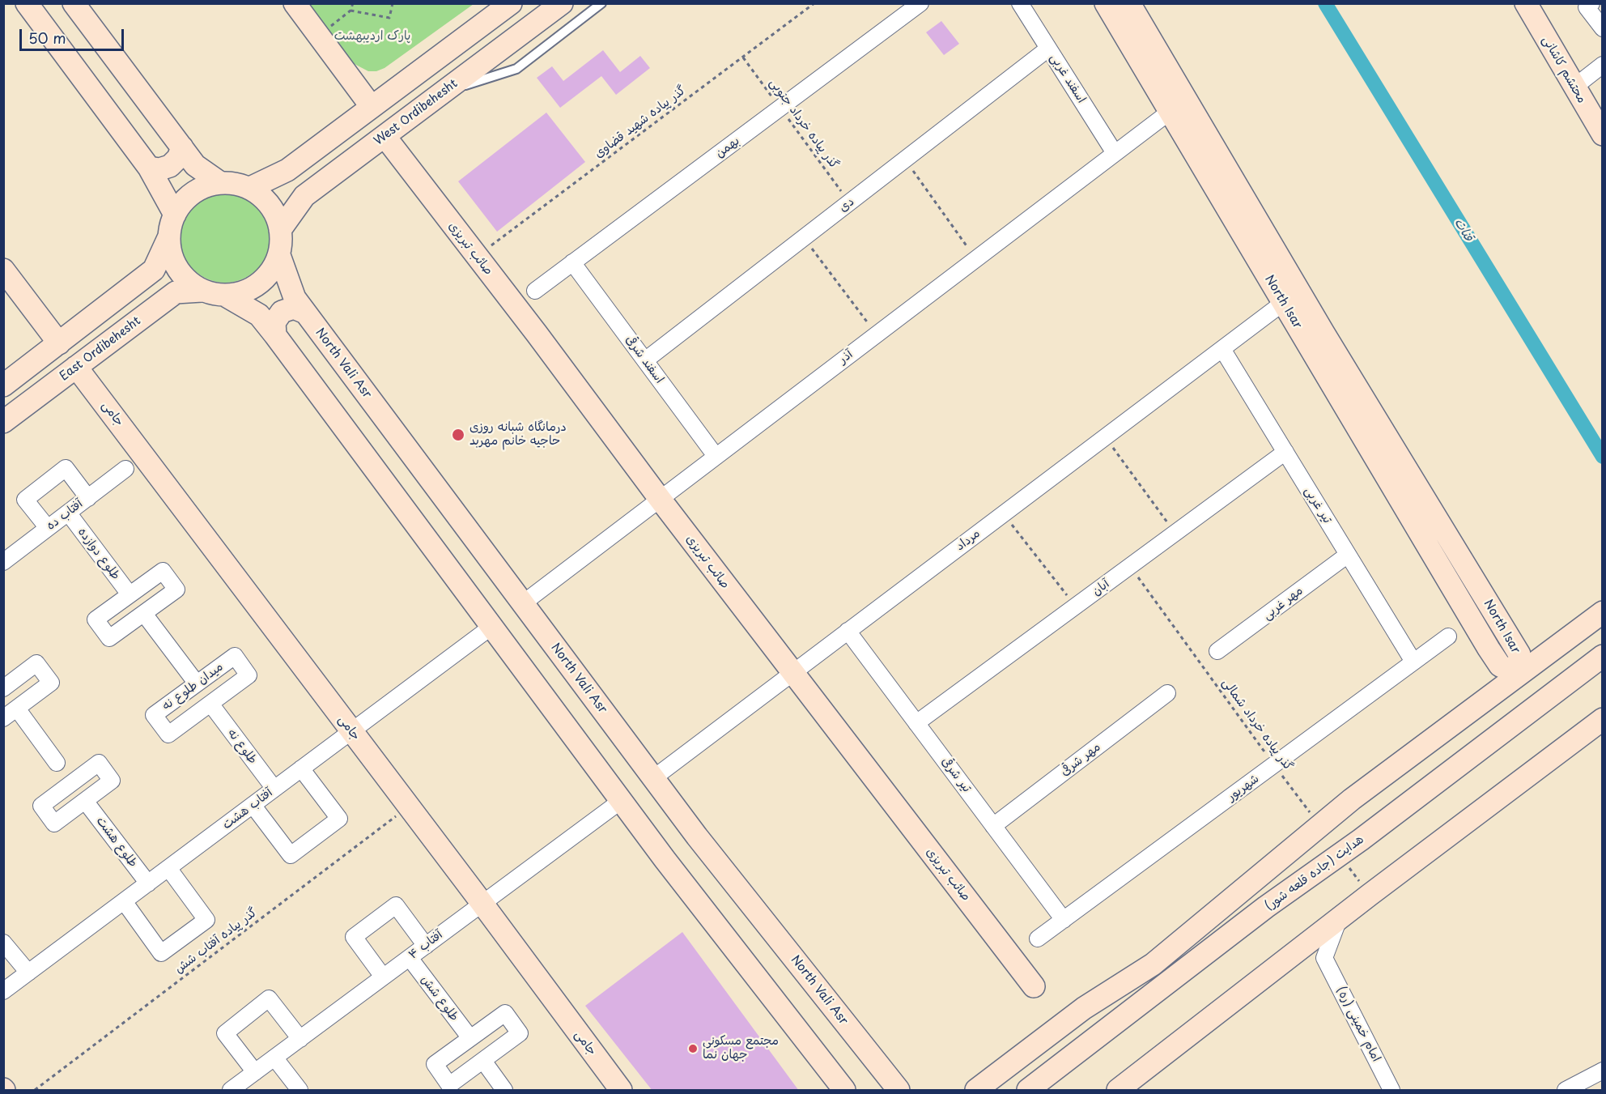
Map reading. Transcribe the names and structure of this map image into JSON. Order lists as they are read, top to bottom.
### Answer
{
  "streets": {
    "main road": [
      "محتشم کاشانی",
      "West Ordibehesht",
      "صائب تبریزی",
      "North Isar",
      "East Ordibehesht",
      "North Vali Asr",
      "جامی",
      "هدایت (جاده قلعه شور)"
    ],
    "street": [
      "اسفند غربی",
      "بهمن",
      "دی",
      "آذر",
      "اسفند شرقی",
      "تیر غربی",
      "آفتاب ده",
      "مرداد",
      "طلوع دوازده",
      "آبان",
      "مهر غربی",
      "میدان طلوع نه",
      "طلوع نه",
      "مهر شرقی",
      "تیر شرقی",
      "شهریور",
      "آفتاب هشت",
      "طلوع هشت",
      "آفتاب ۴",
      "طلوع شش",
      "امام خمینی (ره)"
    ],
    "path": [
      "گذر پیاده شهید قضاوی",
      "گذر پیاده خرداد جنوبی",
      "گذر پیاده خرداد شمالی",
      "گذر پیاده آفتاب شش"
    ]
  },
  "crossings": [
    ["اسفند غربی", "دی"],
    ["اسفند غربی", "آذر"],
    ["West Ordibehesht", "صائب تبریزی"],
    ["West Ordibehesht", "East Ordibehesht"],
    ["West Ordibehesht", "North Vali Asr"],
    ["گذر پیاده شهید قضاوی", "گذر پیاده خرداد جنوبی"],
    ["گذر پیاده شهید قضاوی", "صائب تبریزی"],
    ["گذر پیاده خرداد جنوبی", "بهمن"],
    ["گذر پیاده خرداد جنوبی", "دی"],
    ["بهمن", "اسفند شرقی"],
    ["دی", "اسفند شرقی"],
    ["صائب تبریزی", "آذر"],
    ["صائب تبریزی", "مرداد"],
    ["North Isar", "آذر"],
    ["North Isar", "مرداد"],
    ["East Ordibehesht", "North Vali Asr"],
    ["East Ordibehesht", "جامی"],
    ["آذر", "اسفند شرقی"],
    ["آذر", "North Vali Asr"],
    ["North Vali Asr", "مرداد"],
    ["جامی", "آفتاب هشت"],
    ["جامی", "گذر پیاده آفتاب شش"],
    ["جامی", "آفتاب ۴"],
    ["تیر غربی", "مرداد"],
    ["تیر غربی", "آبان"],
    ["تیر غربی", "مهر غربی"],
    ["تیر غربی", "شهریور"],
    ["آفتاب ده", "طلوع دوازده"],
    ["مرداد", "تیر شرقی"],
    ["آبان", "گذر پیاده خرداد شمالی"],
    ["آبان", "تیر شرقی"],
    ["میدان طلوع نه", "طلوع نه"],
    ["گذر پیاده خرداد شمالی", "شهریور"],
    ["طلوع نه", "آفتاب هشت"],
    ["مهر شرقی", "تیر شرقی"],
    ["تیر شرقی", "شهریور"],
    ["آفتاب هشت", "طلوع هشت"],
    ["آفتاب ۴", "طلوع شش"]
  ],
  "water": ["قنات"],
  "parks": ["پارک اردیبهشت"],
  "places": ["درمانگاه شبانه‌ روزی حاجیه‌ خانم مهربد", "مجتمع مسکونی جهان نما"],
  "scale_bar": "50 m"
}
